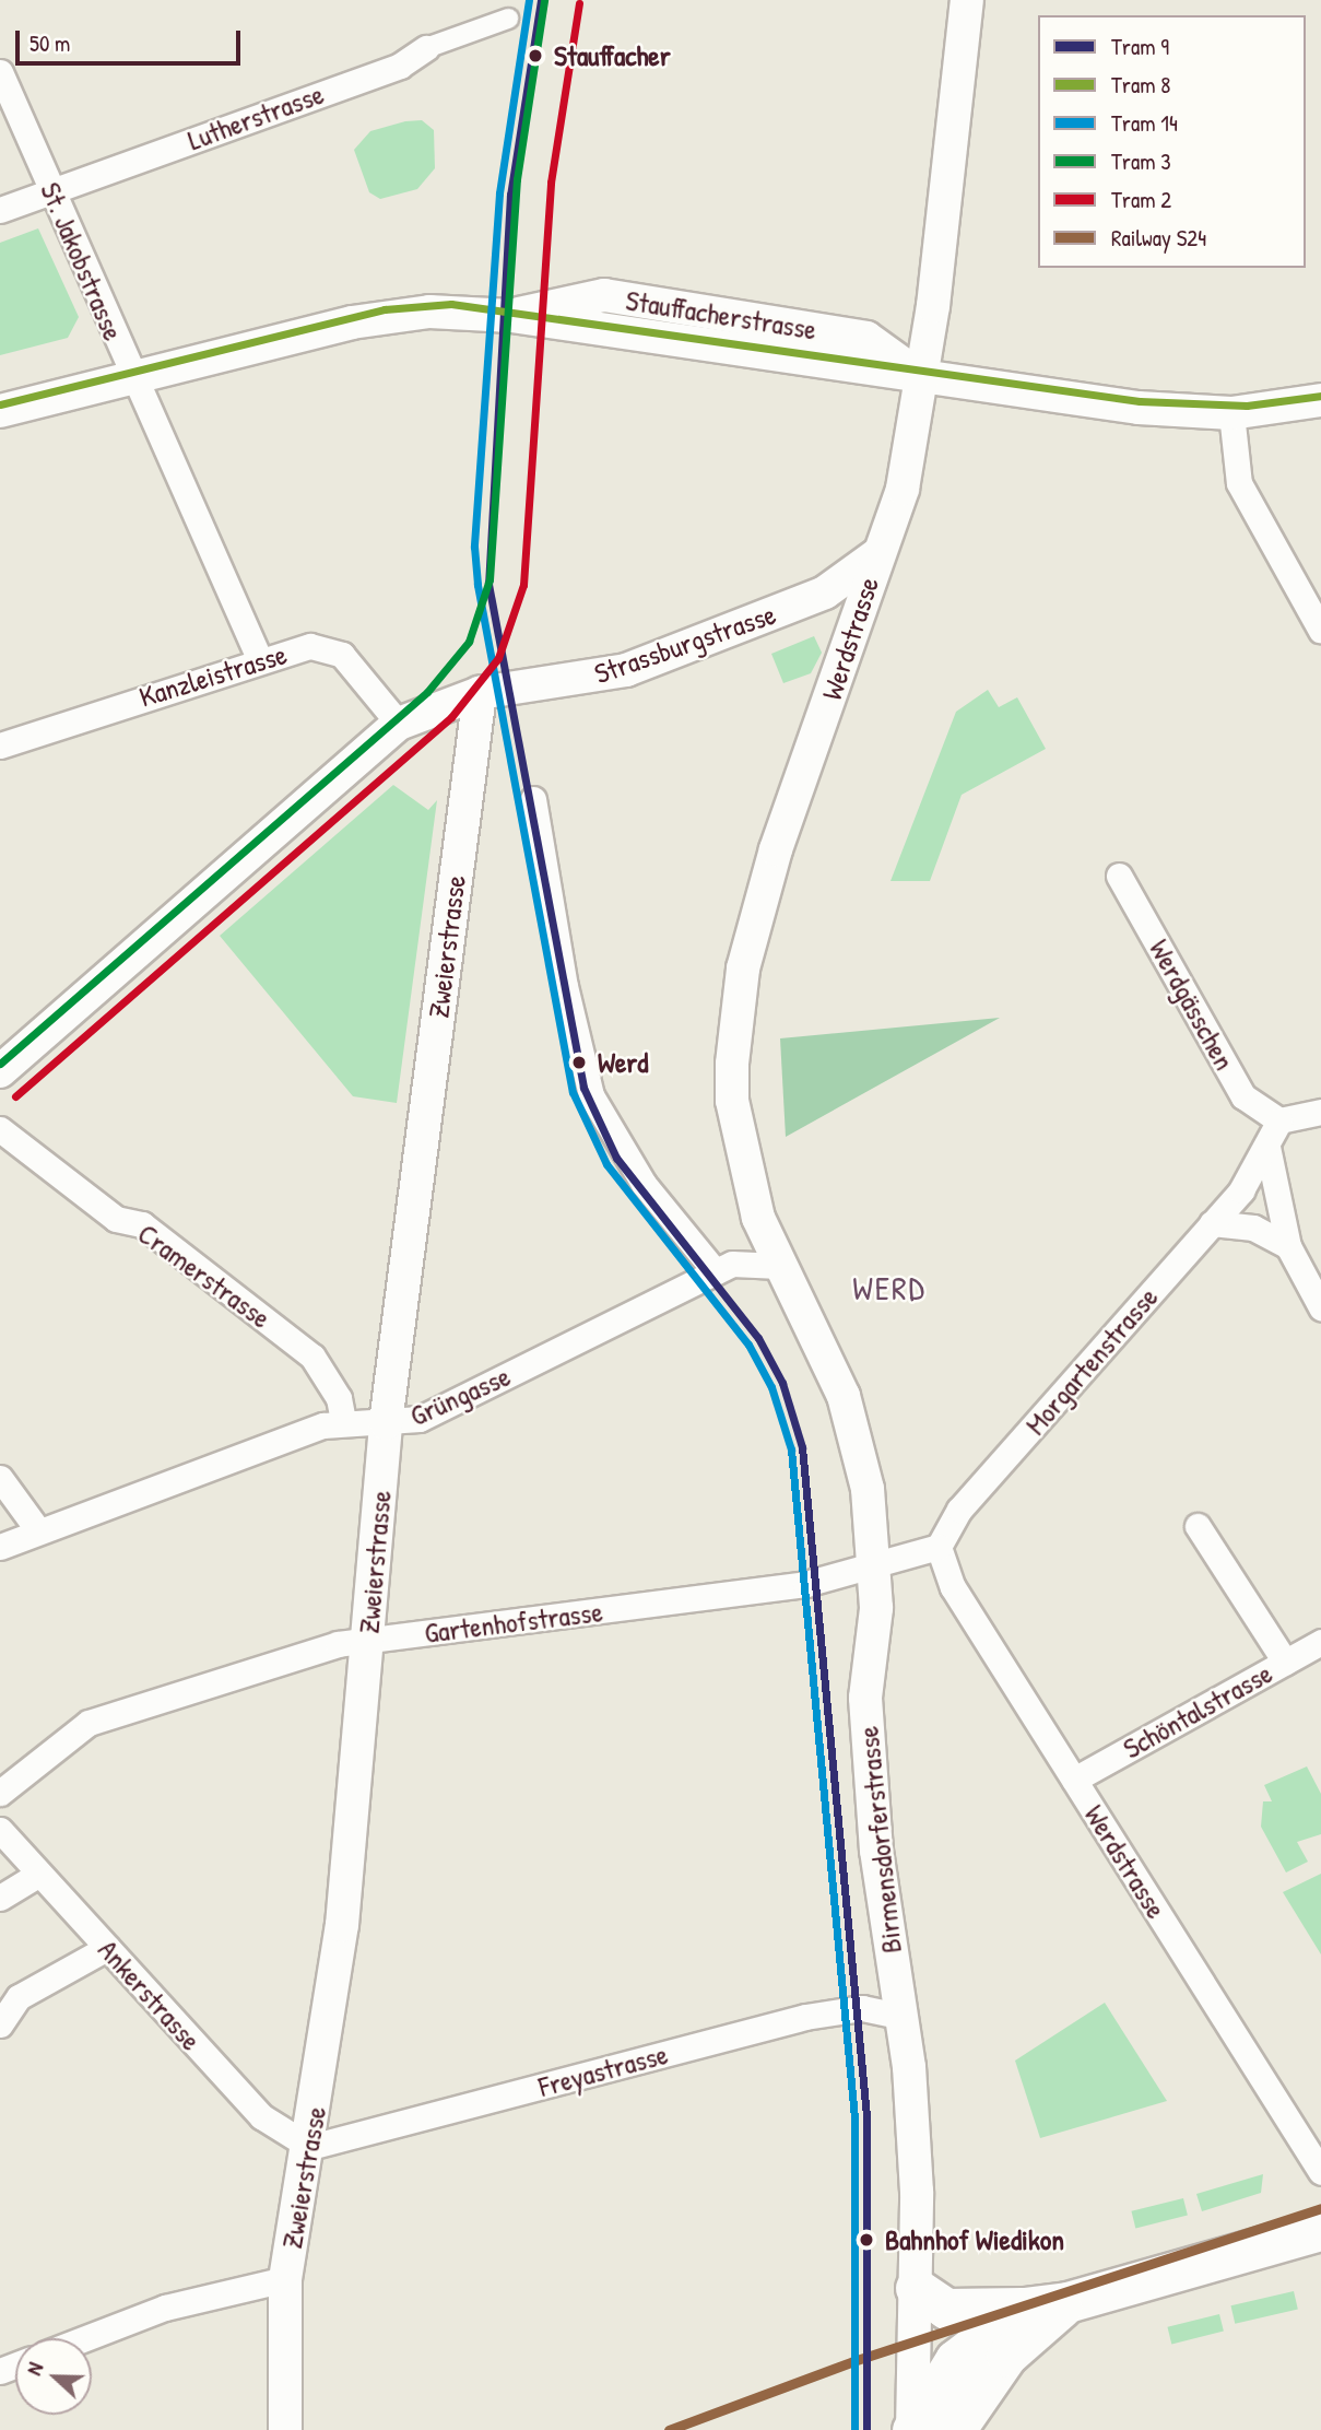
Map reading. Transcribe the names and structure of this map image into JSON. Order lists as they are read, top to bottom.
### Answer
{
  "streets": {
    "street": [
      "Lutherstrasse",
      "St. Jakobstrasse",
      "Stauffacherstrasse",
      "Werdstrasse",
      "Strassburgstrasse",
      "Kanzleistrasse",
      "Zweierstrasse",
      "Werdgässchen",
      "Cramerstrasse",
      "Morgartenstrasse",
      "Grüngasse",
      "Gartenhofstrasse",
      "Schöntalstrasse",
      "Birmensdorferstrasse",
      "Ankerstrasse",
      "Freyastrasse"
    ]
  },
  "crossings": [
    ["Lutherstrasse", "St. Jakobstrasse"],
    ["St. Jakobstrasse", "Stauffacherstrasse"],
    ["St. Jakobstrasse", "Kanzleistrasse"],
    ["Stauffacherstrasse", "Werdstrasse"],
    ["Werdstrasse", "Strassburgstrasse"],
    ["Werdstrasse", "Morgartenstrasse"],
    ["Werdstrasse", "Grüngasse"],
    ["Werdstrasse", "Schöntalstrasse"],
    ["Werdstrasse", "Birmensdorferstrasse"],
    ["Strassburgstrasse", "Kanzleistrasse"],
    ["Strassburgstrasse", "Zweierstrasse"],
    ["Zweierstrasse", "Grüngasse"],
    ["Zweierstrasse", "Gartenhofstrasse"],
    ["Zweierstrasse", "Ankerstrasse"],
    ["Zweierstrasse", "Freyastrasse"],
    ["Werdgässchen", "Morgartenstrasse"],
    ["Cramerstrasse", "Grüngasse"],
    ["Grüngasse", "Birmensdorferstrasse"],
    ["Gartenhofstrasse", "Birmensdorferstrasse"],
    ["Birmensdorferstrasse", "Freyastrasse"],
    ["Ankerstrasse", "Freyastrasse"]
  ],
  "districts": ["WERD"],
  "places": ["Stauffacher", "Werd", "Bahnhof Wiedikon"],
  "lines": [
    "tram line 9",
    "tram line 14",
    "tram line 3",
    "tram line 2",
    "tram line 8",
    "rail line S24"
  ],
  "legend": [
    "Tram 9",
    "Tram 8",
    "Tram 14",
    "Tram 3",
    "Tram 2",
    "Railway S24"
  ],
  "scale_bar": "50 m",
  "north": "left"
}
